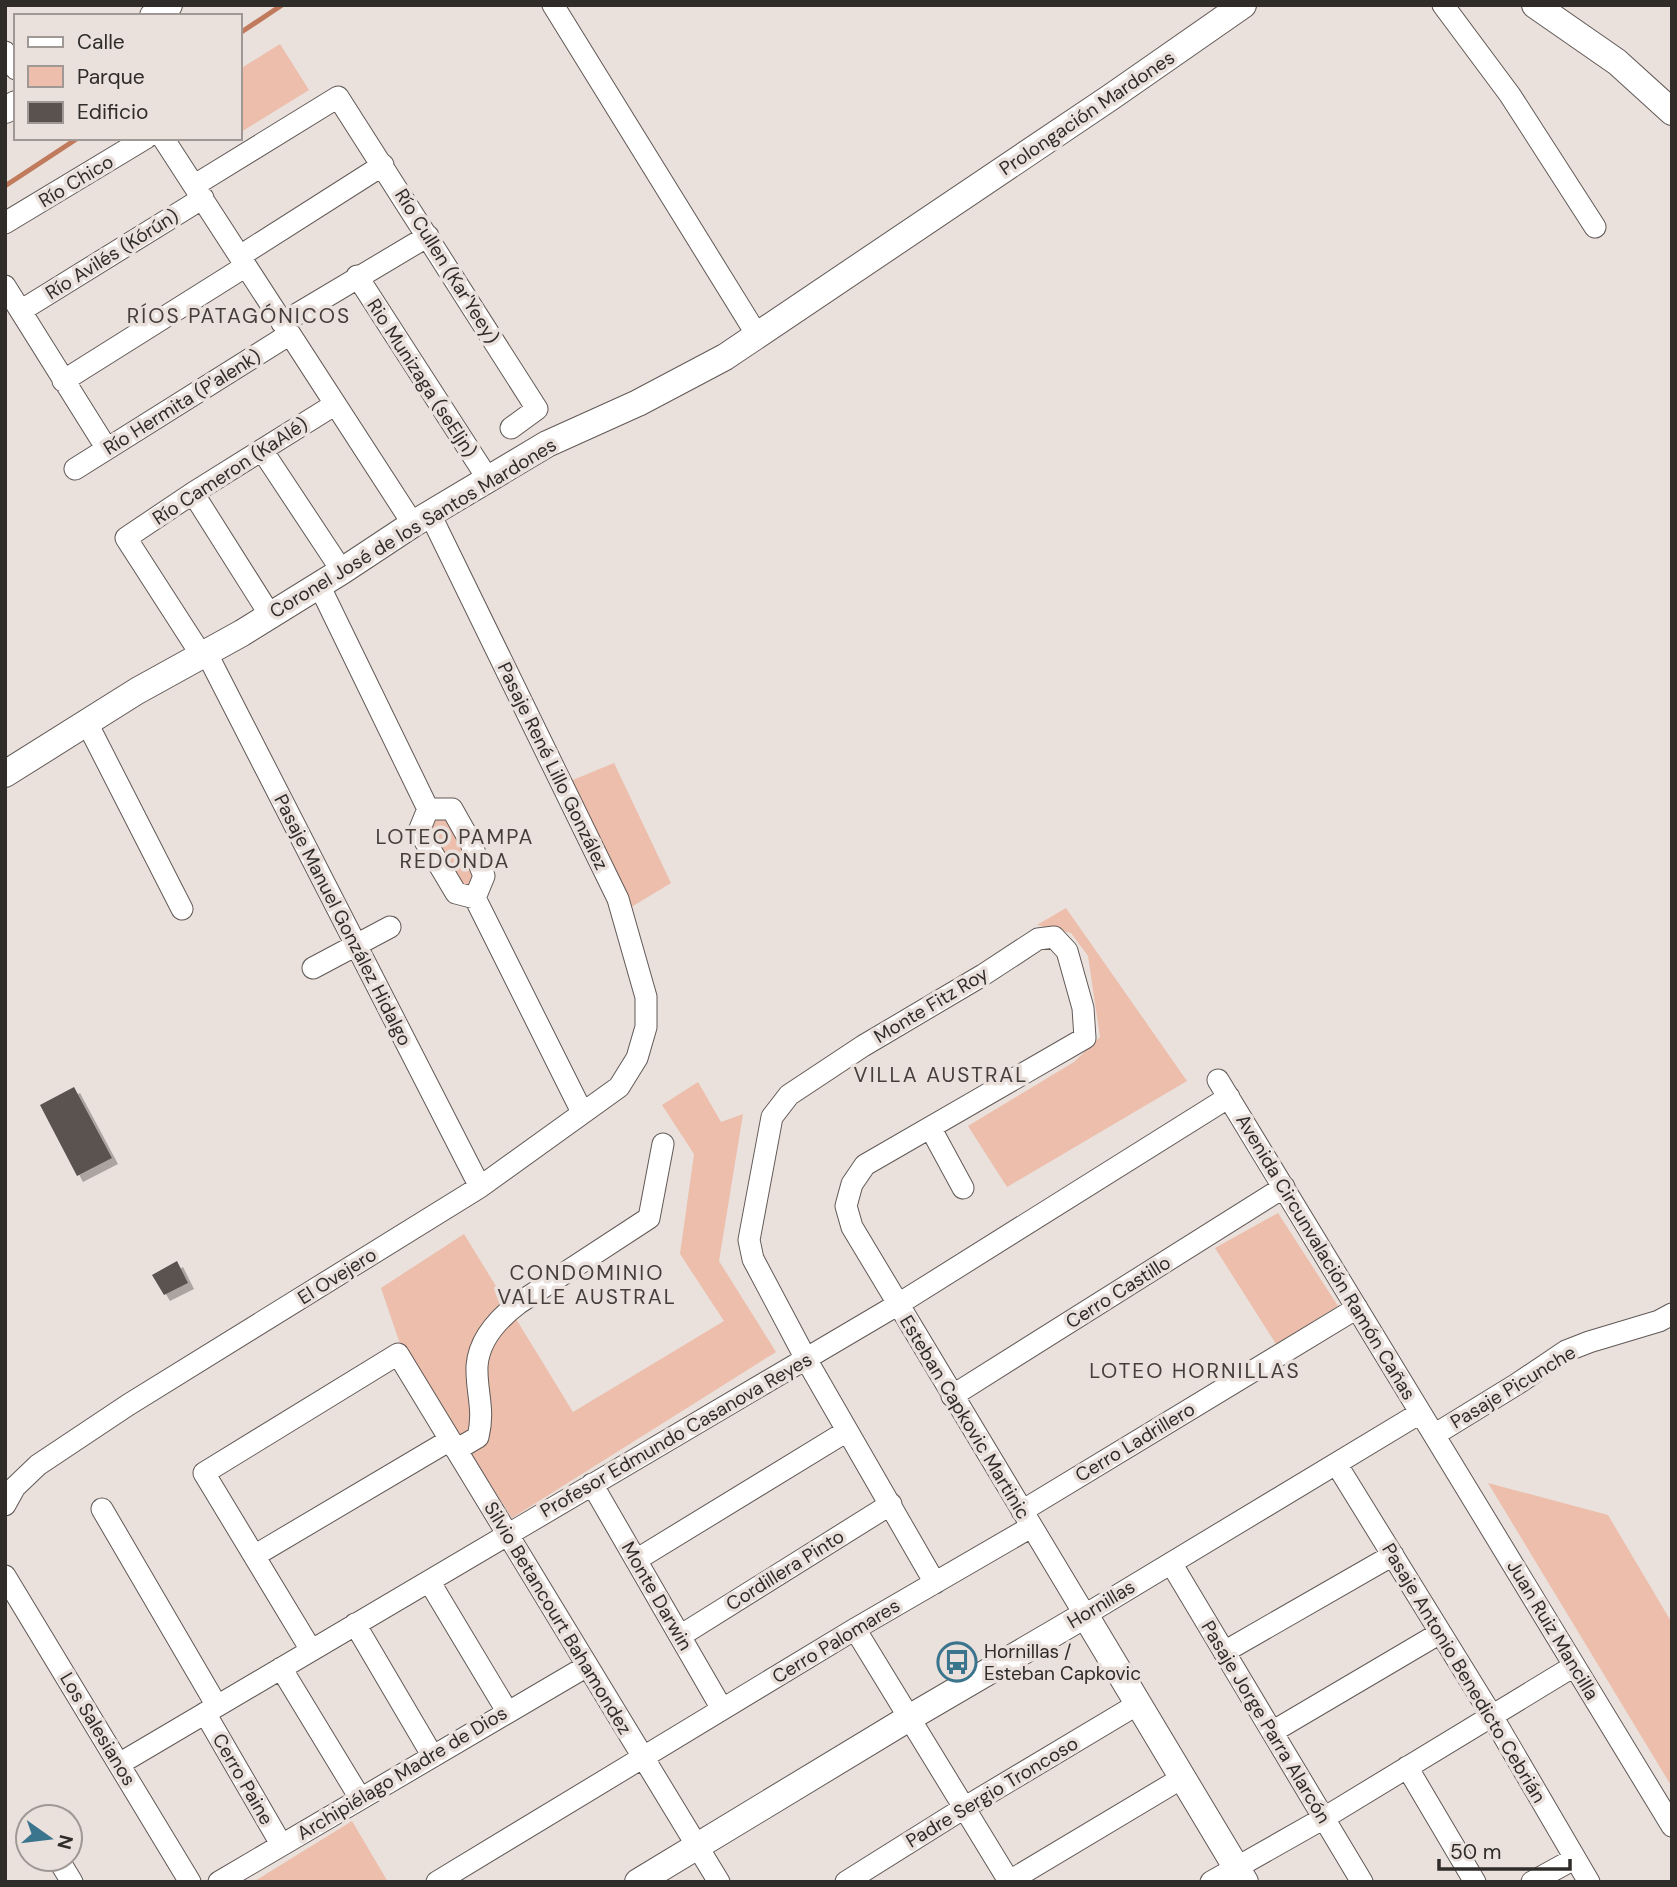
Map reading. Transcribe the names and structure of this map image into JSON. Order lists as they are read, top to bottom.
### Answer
{
  "streets": {
    "street": [
      "Prolongación Mardones",
      "Río Chico",
      "Río Avilés (Kórún)",
      "Río Cullen (Kar'Yeey)",
      "Rio Munizaga (seEljn)",
      "Río Hermita (P'alenk)",
      "Río Cameron (KaAlé)",
      "Coronel José de los Santos Mardones",
      "Pasaje René Lillo González",
      "Pasaje Manuel González Hidalgo",
      "Monte Fitz Roy",
      "Avenida Circunvalación Ramón Cañas",
      "El Ovejero",
      "Cerro Castillo",
      "Pasaje Picunche",
      "Esteban Capkovic Martinic",
      "Profesor Edmundo Casanova Reyes",
      "Cerro Ladrillero",
      "Cordillera Pinto",
      "Monte Darwin",
      "Hornillas",
      "Silvio Betancourt Bahamondez",
      "Juan Ruiz Mancilla",
      "Cerro Palomares",
      "Pasaje Antonio Benedicto Cebrián",
      "Pasaje Jorge Parra Alarcón",
      "Los Salesianos",
      "Archipiélago Madre de Dios",
      "Cerro Paine",
      "Padre Sergio Troncoso"
    ]
  },
  "crossings": [
    ["Prolongación Mardones", "Coronel José de los Santos Mardones"],
    ["Río Avilés (Kórún)", "Río Cullen (Kar'Yeey)"],
    ["Río Avilés (Kórún)", "Pasaje René Lillo González"],
    ["Río Cullen (Kar'Yeey)", "Río Hermita (P'alenk)"],
    ["Rio Munizaga (seEljn)", "Río Hermita (P'alenk)"],
    ["Rio Munizaga (seEljn)", "Coronel José de los Santos Mardones"],
    ["Río Hermita (P'alenk)", "Pasaje René Lillo González"],
    ["Río Cameron (KaAlé)", "Pasaje René Lillo González"],
    ["Río Cameron (KaAlé)", "Pasaje Manuel González Hidalgo"],
    ["Coronel José de los Santos Mardones", "Pasaje René Lillo González"],
    ["Coronel José de los Santos Mardones", "Pasaje Manuel González Hidalgo"],
    ["Pasaje René Lillo González", "El Ovejero"],
    ["Pasaje Manuel González Hidalgo", "El Ovejero"],
    ["Monte Fitz Roy", "Esteban Capkovic Martinic"],
    ["Monte Fitz Roy", "Profesor Edmundo Casanova Reyes"],
    ["Monte Fitz Roy", "Cordillera Pinto"],
    ["Monte Fitz Roy", "Cerro Palomares"],
    ["Avenida Circunvalación Ramón Cañas", "Cerro Castillo"],
    ["Avenida Circunvalación Ramón Cañas", "Pasaje Picunche"],
    ["Avenida Circunvalación Ramón Cañas", "Profesor Edmundo Casanova Reyes"],
    ["Avenida Circunvalación Ramón Cañas", "Cerro Ladrillero"],
    ["Avenida Circunvalación Ramón Cañas", "Hornillas"],
    ["Avenida Circunvalación Ramón Cañas", "Juan Ruiz Mancilla"],
    ["Cerro Castillo", "Esteban Capkovic Martinic"],
    ["Pasaje Picunche", "Juan Ruiz Mancilla"],
    ["Esteban Capkovic Martinic", "Profesor Edmundo Casanova Reyes"],
    ["Esteban Capkovic Martinic", "Cerro Ladrillero"],
    ["Esteban Capkovic Martinic", "Hornillas"],
    ["Esteban Capkovic Martinic", "Cerro Palomares"],
    ["Esteban Capkovic Martinic", "Padre Sergio Troncoso"],
    ["Profesor Edmundo Casanova Reyes", "Monte Darwin"],
    ["Profesor Edmundo Casanova Reyes", "Silvio Betancourt Bahamondez"],
    ["Profesor Edmundo Casanova Reyes", "Los Salesianos"],
    ["Profesor Edmundo Casanova Reyes", "Cerro Paine"],
    ["Cerro Ladrillero", "Cerro Palomares"],
    ["Cordillera Pinto", "Monte Darwin"],
    ["Monte Darwin", "Cerro Palomares"],
    ["Hornillas", "Silvio Betancourt Bahamondez"],
    ["Hornillas", "Pasaje Antonio Benedicto Cebrián"],
    ["Hornillas", "Pasaje Jorge Parra Alarcón"],
    ["Silvio Betancourt Bahamondez", "Cerro Palomares"],
    ["Silvio Betancourt Bahamondez", "Archipiélago Madre de Dios"],
    ["Archipiélago Madre de Dios", "Cerro Paine"]
  ],
  "districts": [
    "RÍOS PATAGÓNICOS",
    "LOTEO PAMPA REDONDA",
    "VILLA AUSTRAL",
    "CONDOMINIO VALLE AUSTRAL",
    "LOTEO HORNILLAS"
  ],
  "places": {
    "bus stop": ["Hornillas / Esteban Capkovic"]
  },
  "legend": ["Calle", "Parque", "Edificio"],
  "scale_bar": "50 m",
  "north": "right"
}
